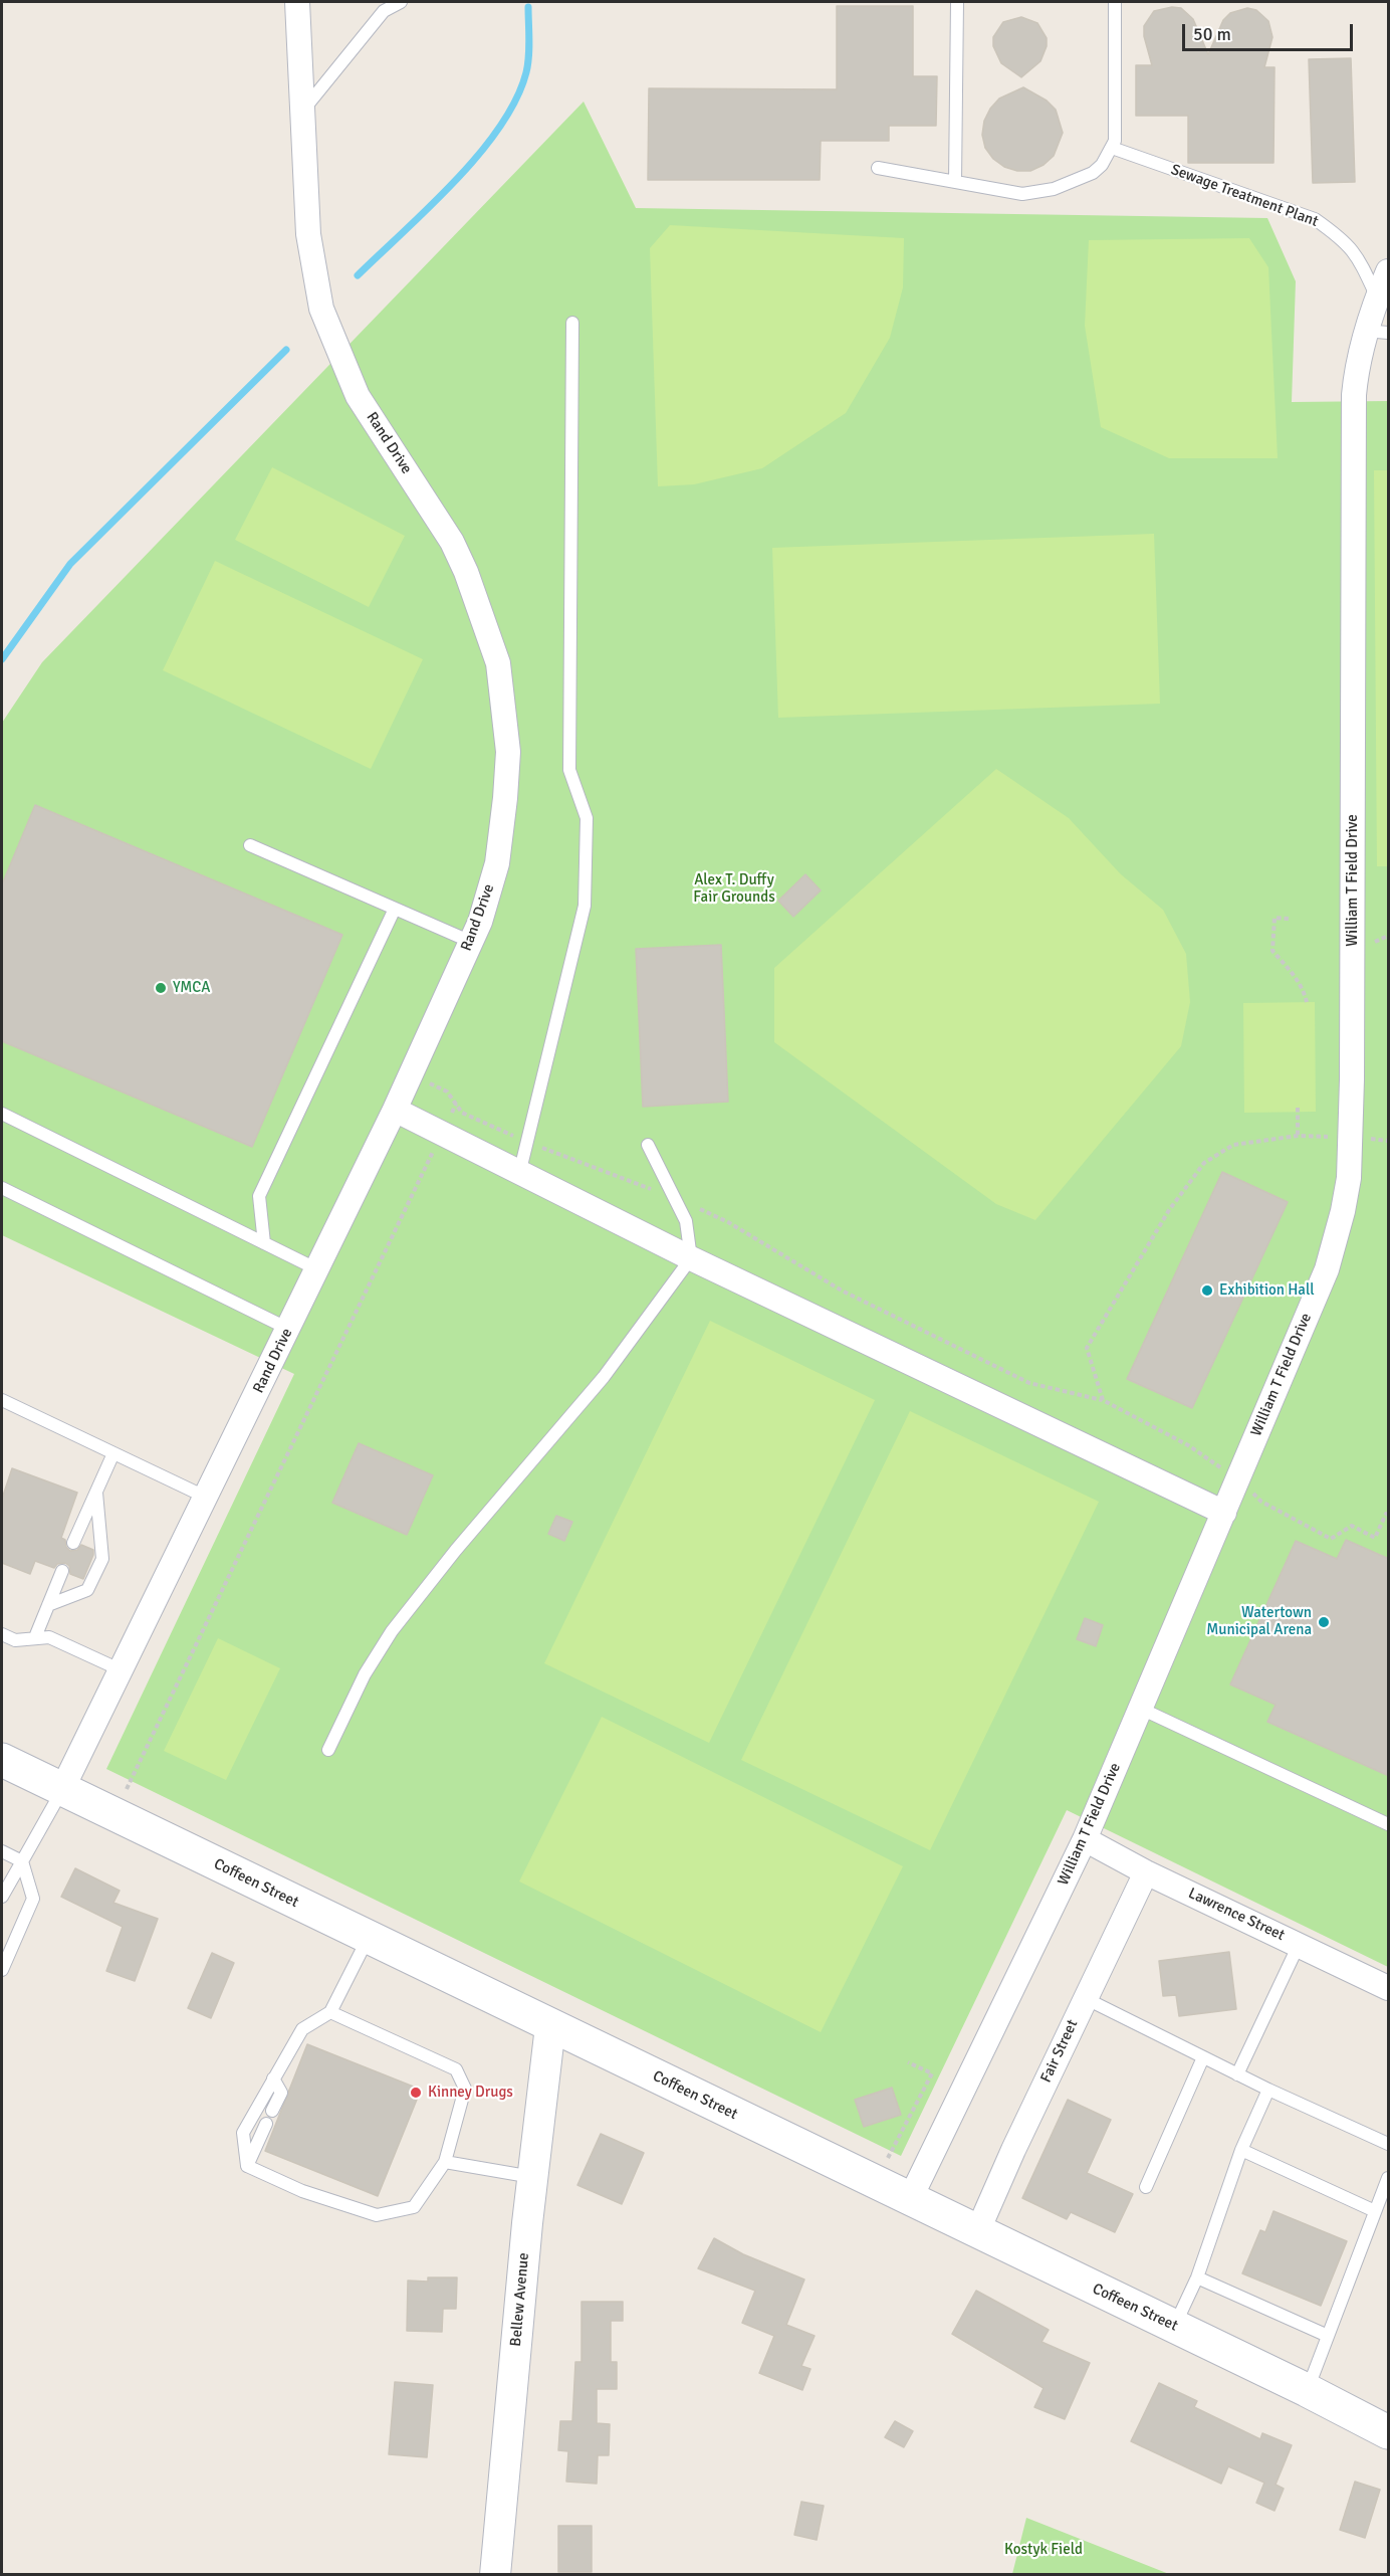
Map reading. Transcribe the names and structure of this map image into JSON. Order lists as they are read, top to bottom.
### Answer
{
  "streets": {
    "main road": ["Coffeen Street"],
    "street": [
      "Rand Drive",
      "William T Field Drive",
      "Lawrence Street",
      "Fair Street",
      "Bellew Avenue"
    ],
    "lane": ["Sewage Treatment Plant"]
  },
  "crossings": [
    ["Sewage Treatment Plant", "William T Field Drive"],
    ["Rand Drive", "Coffeen Street"],
    ["William T Field Drive", "Coffeen Street"],
    ["William T Field Drive", "Lawrence Street"],
    ["Coffeen Street", "Fair Street"],
    ["Coffeen Street", "Bellew Avenue"],
    ["Lawrence Street", "Fair Street"]
  ],
  "parks": ["Alex T. Duffy Fair Grounds", "Kostyk Field"],
  "places": [
    "YMCA",
    "Exhibition Hall",
    "Watertown Municipal Arena",
    "Kinney Drugs"
  ],
  "scale_bar": "50 m"
}
